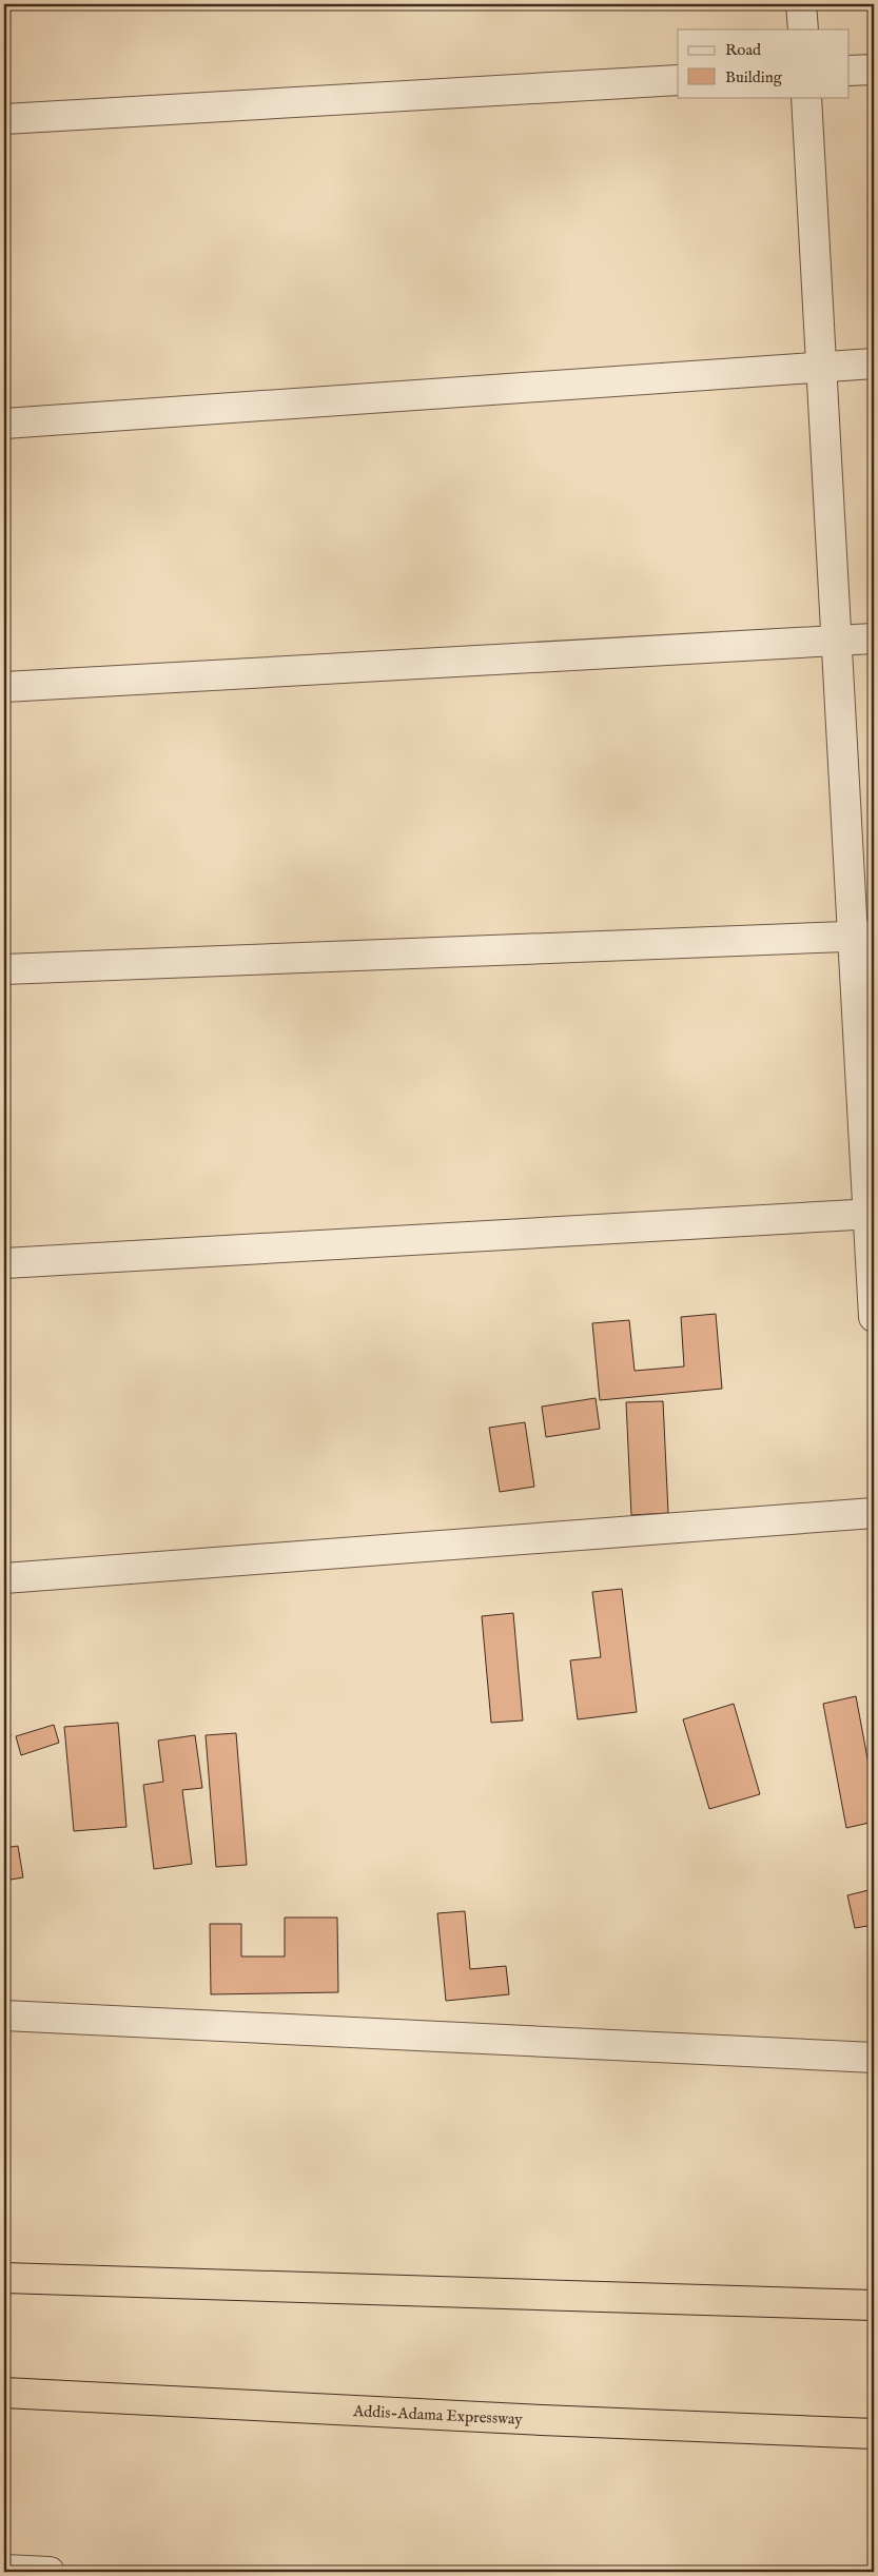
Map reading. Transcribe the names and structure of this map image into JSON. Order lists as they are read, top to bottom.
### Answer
{
  "streets": {
    "highway": ["Addis-Adama Expressway"]
  },
  "legend": ["Road", "Building"]
}
